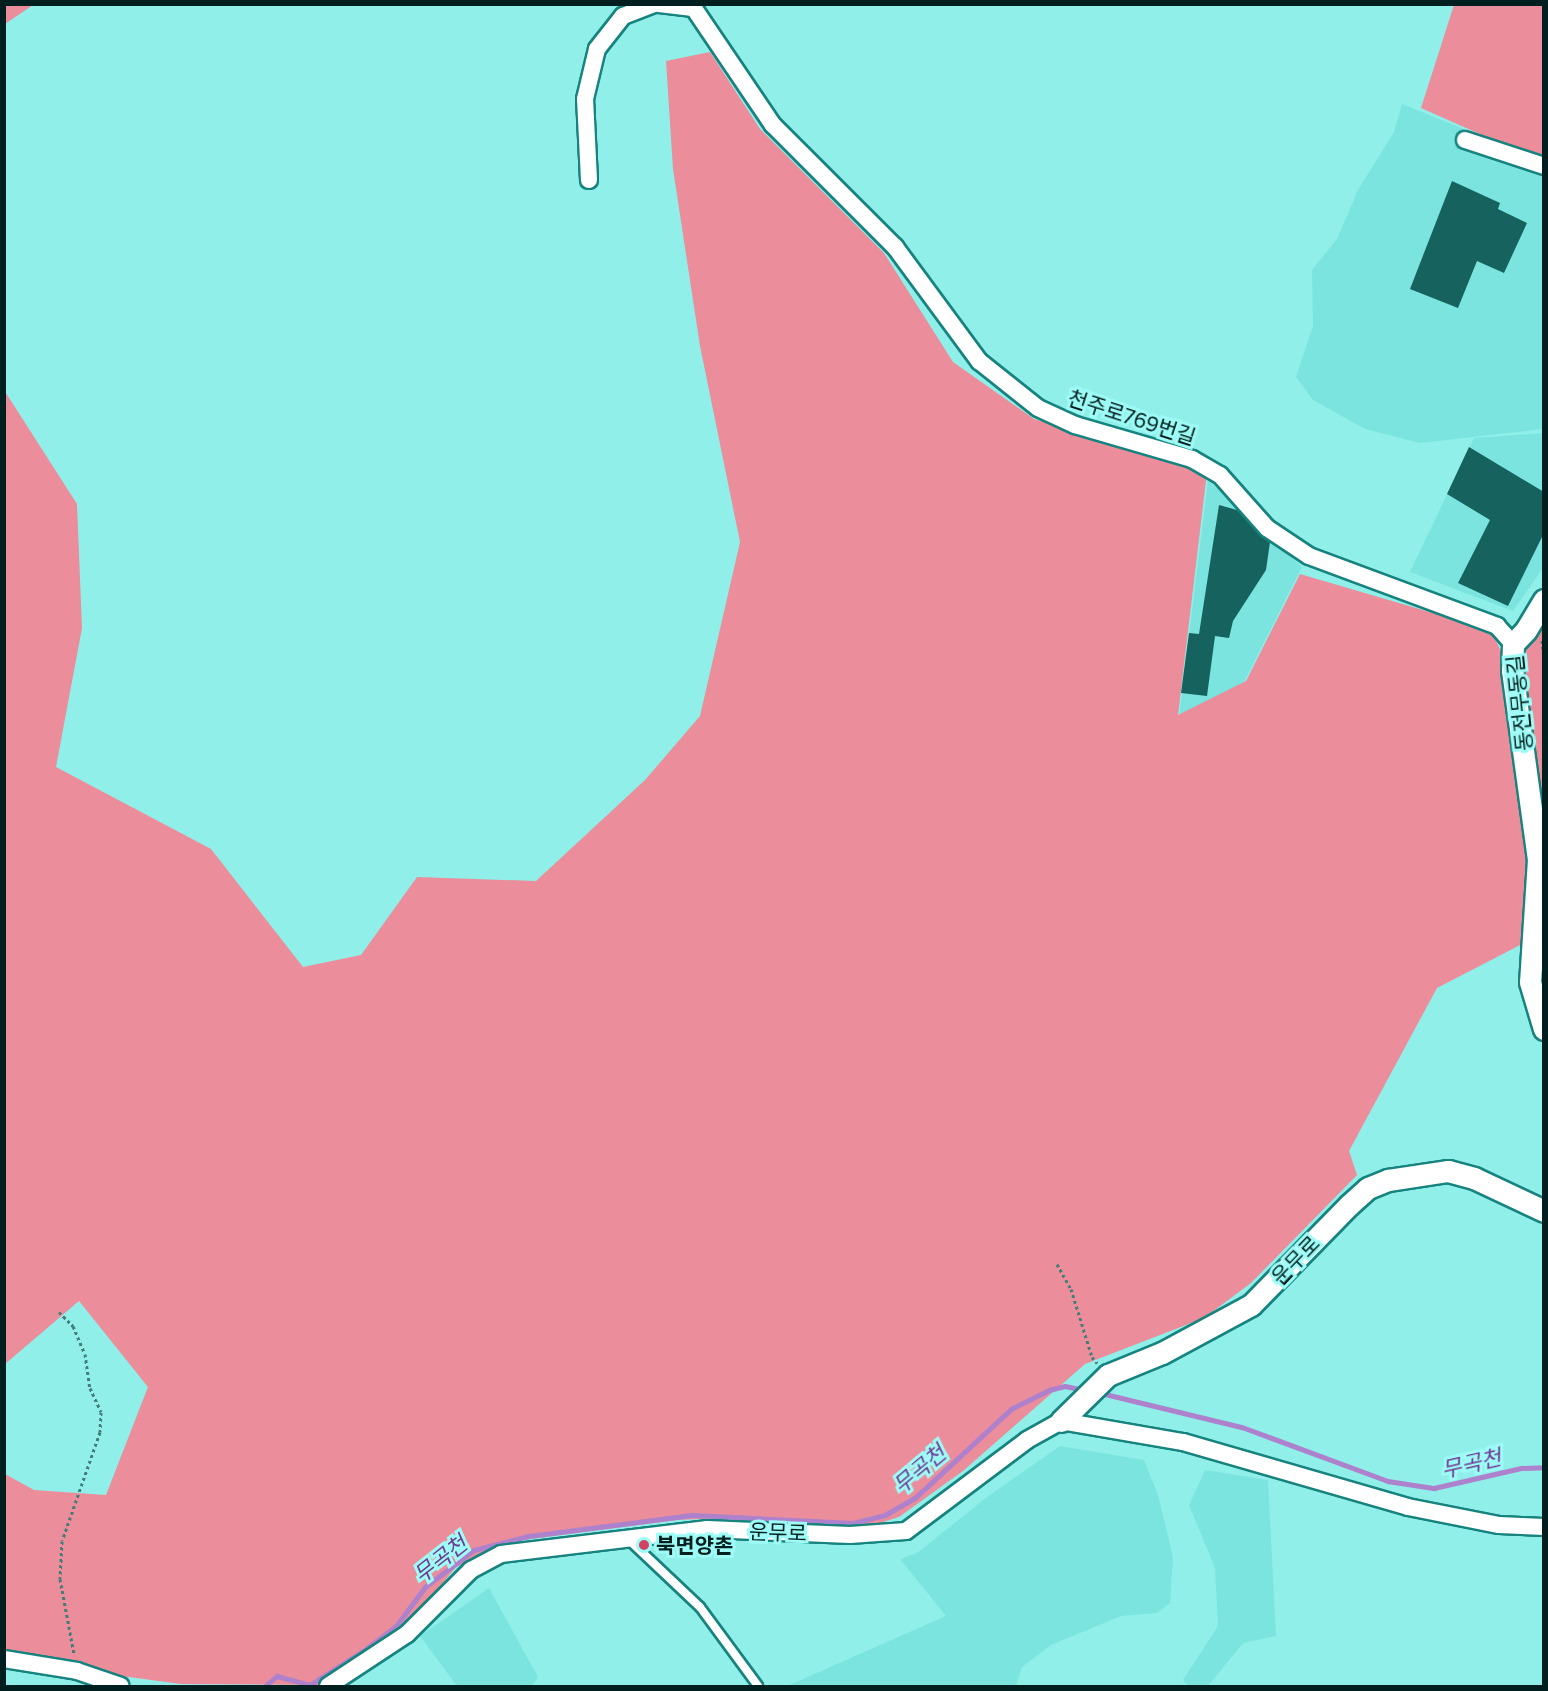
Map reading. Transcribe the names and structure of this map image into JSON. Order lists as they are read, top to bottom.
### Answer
{
  "streets": {
    "street": ["천주로769번길", "동전무동길", "운무로"]
  },
  "crossings": [
    ["천주로769번길", "동전무동길"]
  ],
  "water": ["무곡천"],
  "places": ["북면양촌"]
}
